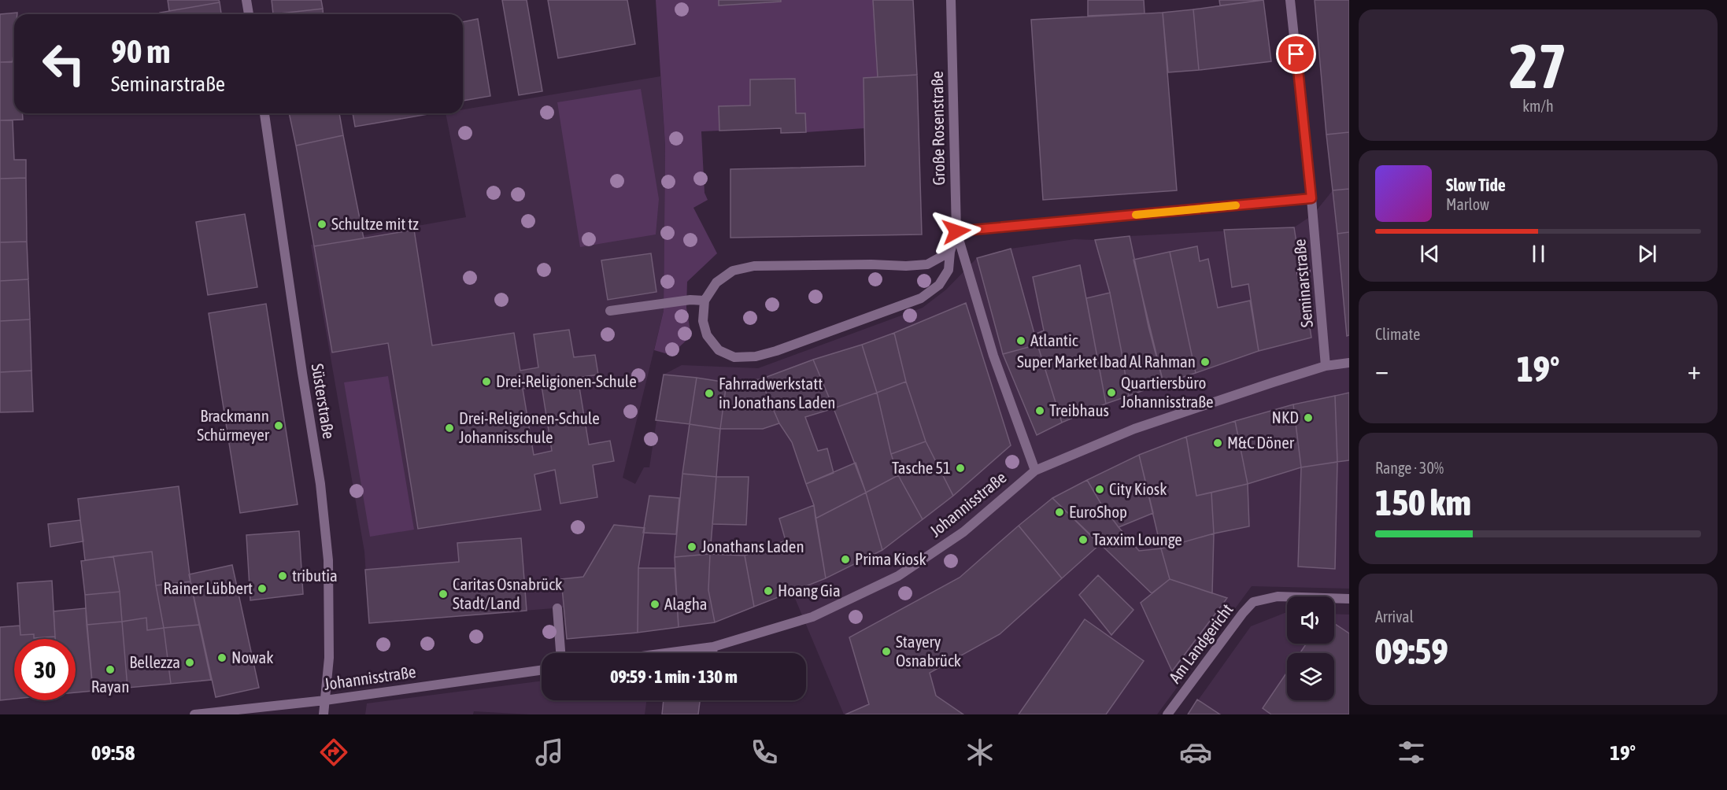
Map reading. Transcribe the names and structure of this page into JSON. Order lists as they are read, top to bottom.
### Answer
{
  "streets": {
    "street": [
      "Große Rosenstraße",
      "Seminarstraße",
      "Süsterstraße",
      "Johannisstraße",
      "Am Landgericht"
    ]
  },
  "crossings": [
    ["Große Rosenstraße", "Johannisstraße"],
    ["Seminarstraße", "Johannisstraße"],
    ["Süsterstraße", "Johannisstraße"]
  ],
  "places": [
    "Schultze mit tz",
    "Atlantic",
    "Super Market Ibad Al Rahman",
    "Drei-Religionen-Schule",
    "Quartiersbüro Johannisstraße",
    "Fahrradwerkstatt in Jonathans Laden",
    "Treibhaus",
    "NKD",
    "Brackmann Schürmeyer",
    "Drei-Religionen-Schule Johannisschule",
    "M&C Döner",
    "Tasche 51",
    "City Kiosk",
    "EuroShop",
    "Taxxim Lounge",
    "Jonathans Laden",
    "Prima Kiosk",
    "tributia",
    "Rainer Lübbert",
    "Hoang Gia",
    "Caritas Osnabrück Stadt/Land",
    "Alagha",
    "Stayery Osnabrück",
    "Nowak",
    "Bellezza",
    "Rayan"
  ],
  "page": {
    "tile": [
      ["27", "km/h"],
      "Climate",
      ["Range · 30%", "150 km"],
      ["Arrival", "09:59"]
    ],
    "turn": ["90 m", "Seminarstraße"],
    "song": ["Slow Tide", "Marlow"],
    "heat": ["−", "19°", "+"],
    "limit": "30",
    "trip": "09:59 · 1 min · 130 m",
    "tabs": ["09:58", "19°"]
  }
}
